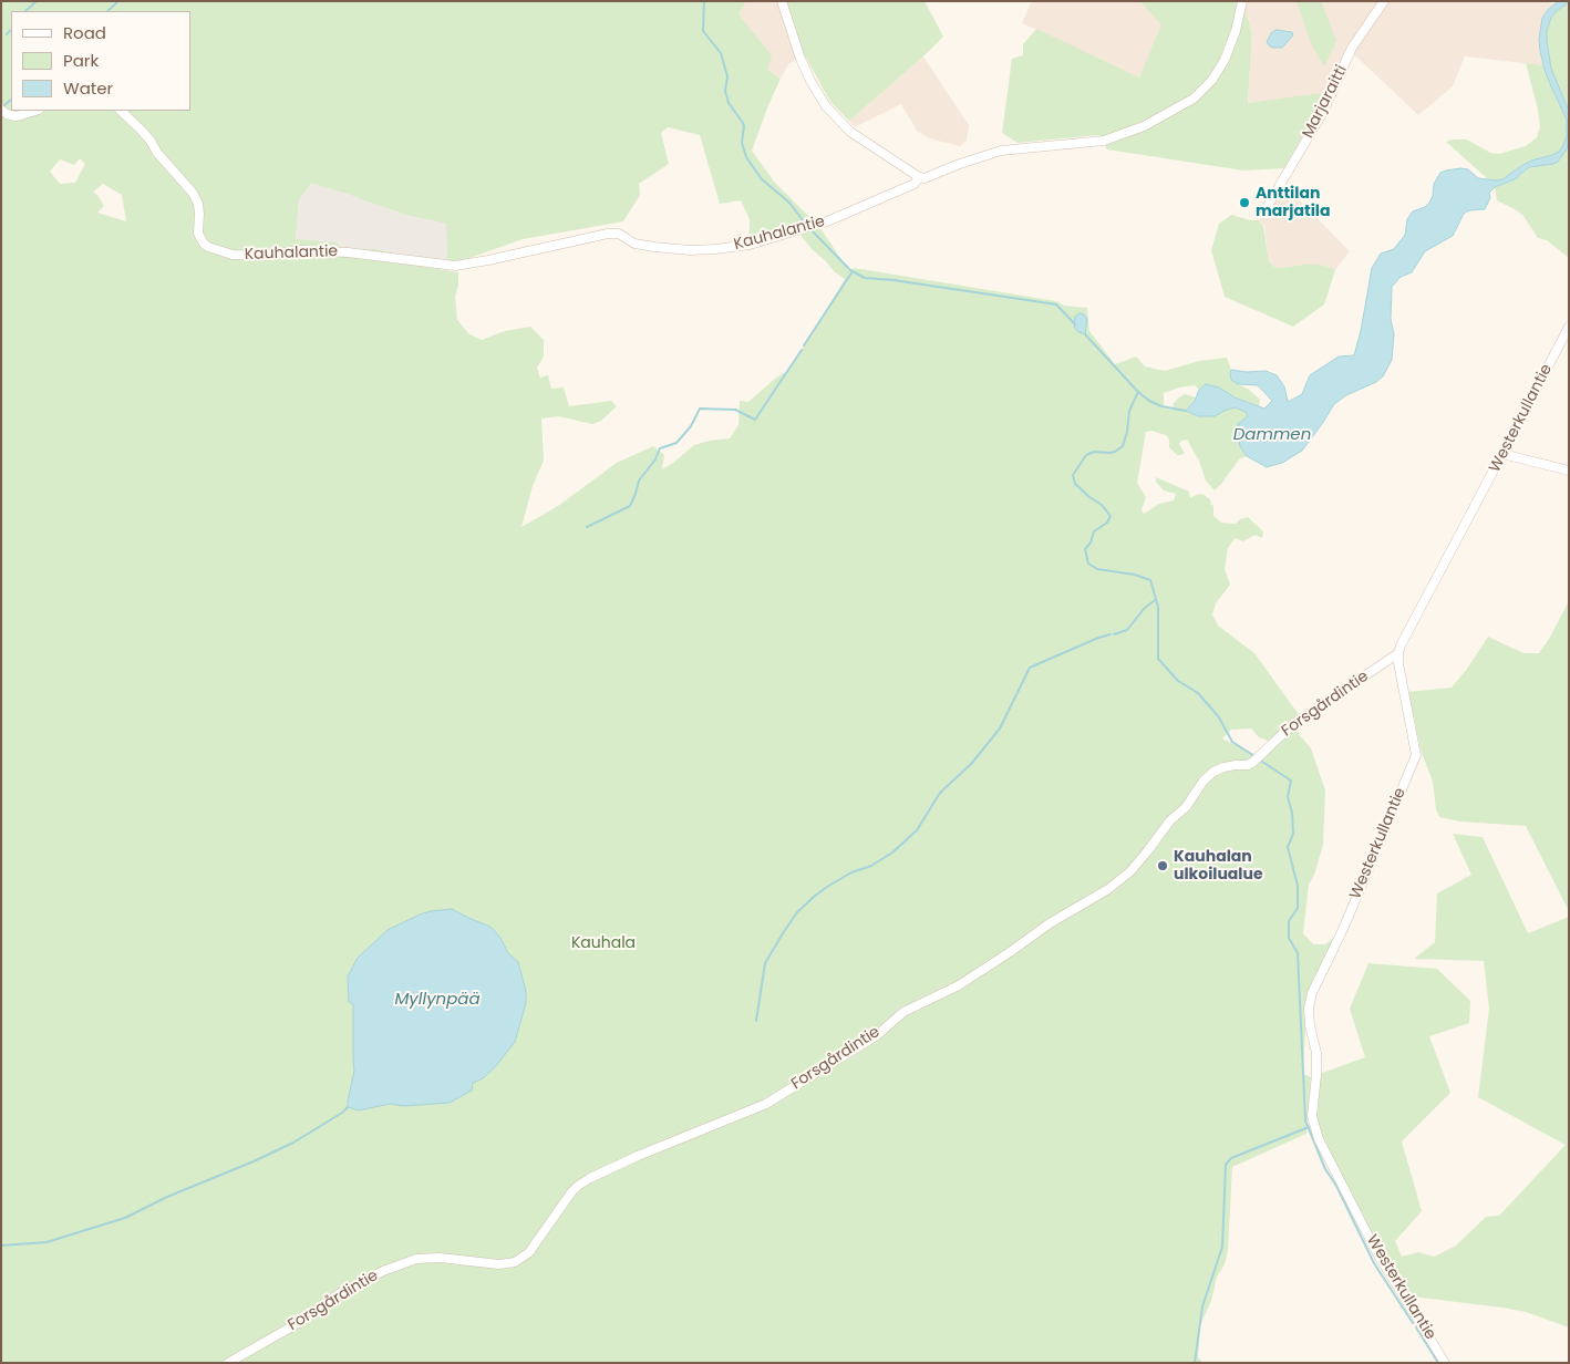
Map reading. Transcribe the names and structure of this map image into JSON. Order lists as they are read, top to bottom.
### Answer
{
  "streets": {
    "street": [
      "Marjaraitti",
      "Kauhalantie",
      "Westerkullantie",
      "Forsgårdintie"
    ]
  },
  "crossings": [
    ["Westerkullantie", "Forsgårdintie"]
  ],
  "water": ["Dammen", "Myllynpää"],
  "parks": ["Kauhala"],
  "places": ["Anttilan marjatila", "Kauhalan ulkoilualue"],
  "legend": ["Road", "Park", "Water"]
}
